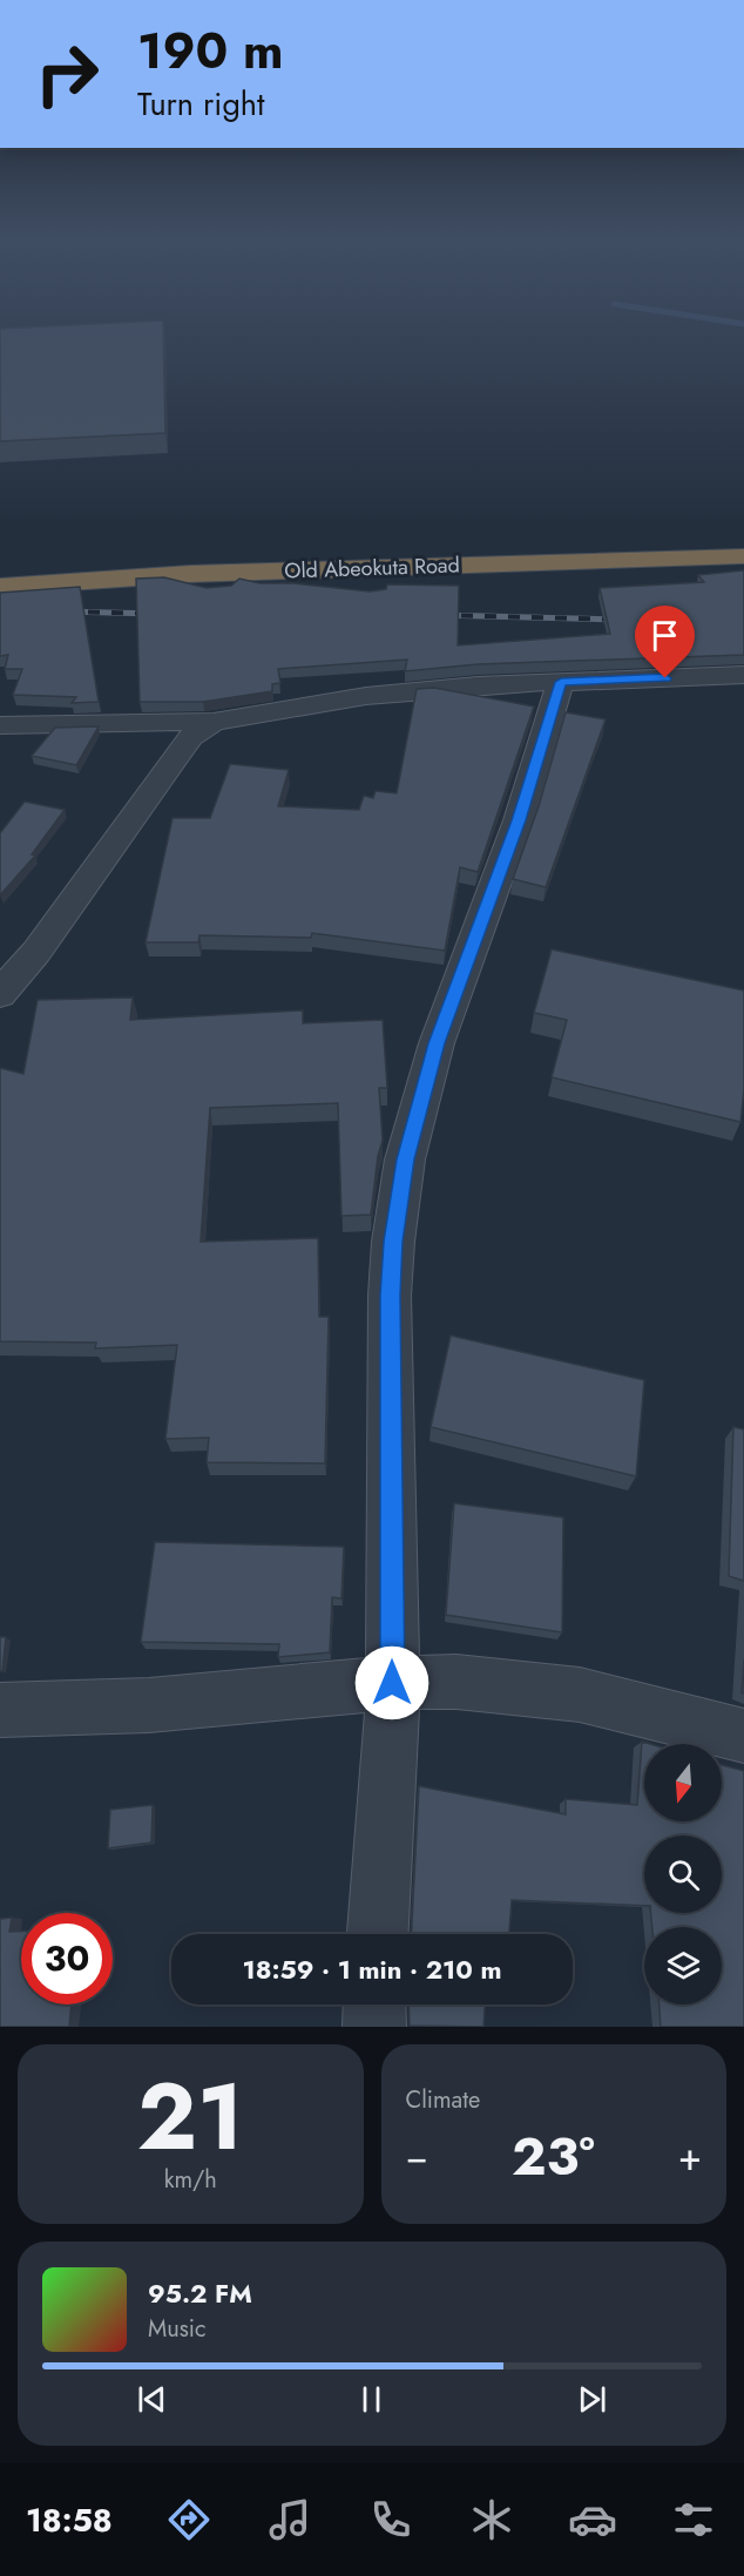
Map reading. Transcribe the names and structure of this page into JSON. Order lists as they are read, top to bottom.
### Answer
{
  "streets": {
    "highway": ["Old Abeokuta Road"]
  },
  "north": "bottom",
  "page": {
    "turn": ["190 m", "Turn right"],
    "limit": "30",
    "trip": "18:59 · 1 min · 210 m",
    "tile": [
      ["21", "km/h"],
      "Climate"
    ],
    "heat": ["−", "23°", "+"],
    "song": ["95.2 FM", "Music"],
    "tabs": "18:58"
  }
}
